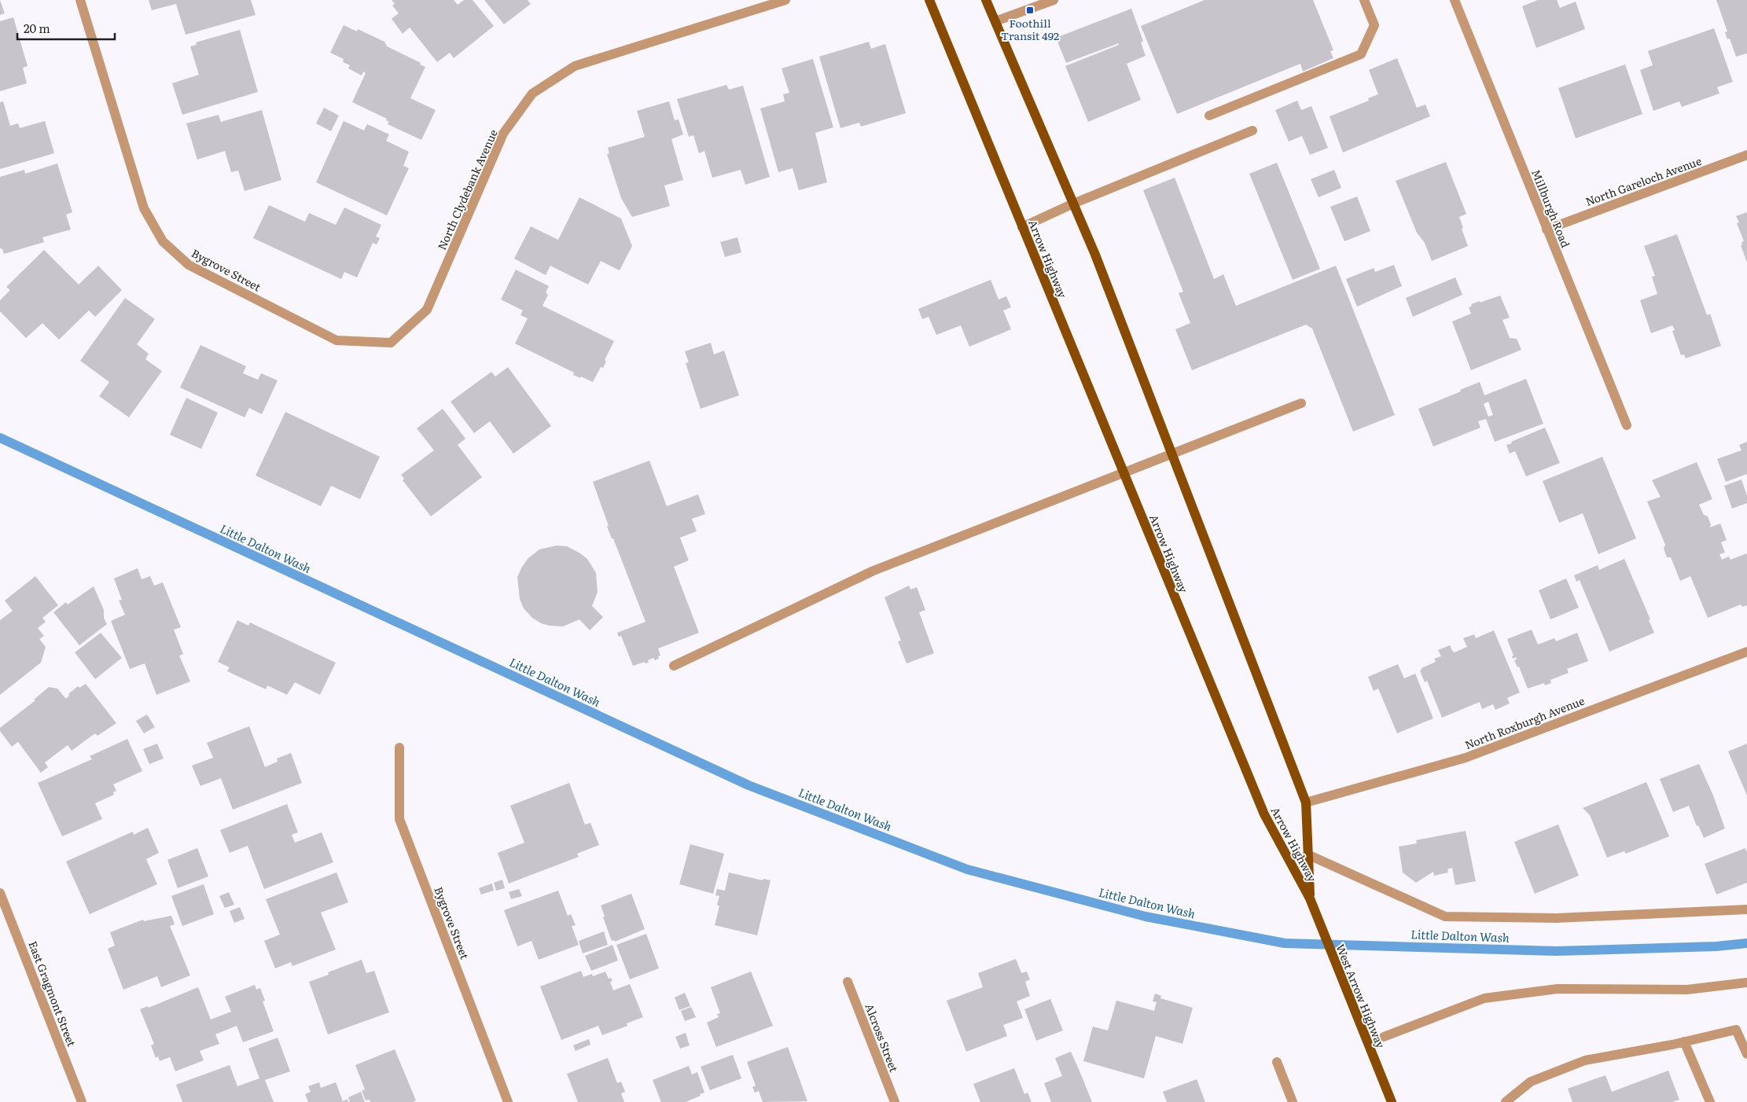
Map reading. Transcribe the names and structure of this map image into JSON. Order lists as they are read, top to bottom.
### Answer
{
  "streets": {
    "main road": ["Arrow Highway", "West Arrow Highway"],
    "street": [
      "North Gareloch Avenue",
      "North Clydebank Avenue",
      "Millburgh Road",
      "Bygrove Street",
      "North Roxburgh Avenue",
      "East Gragmont Street",
      "Alcross Street"
    ]
  },
  "crossings": [
    ["North Gareloch Avenue", "Millburgh Road"],
    ["North Clydebank Avenue", "Bygrove Street"],
    ["Arrow Highway", "North Roxburgh Avenue"],
    ["Arrow Highway", "West Arrow Highway"]
  ],
  "water": ["Little Dalton Wash"],
  "places": {
    "transit": ["Foothill Transit 492"]
  },
  "scale_bar": "20 m"
}
